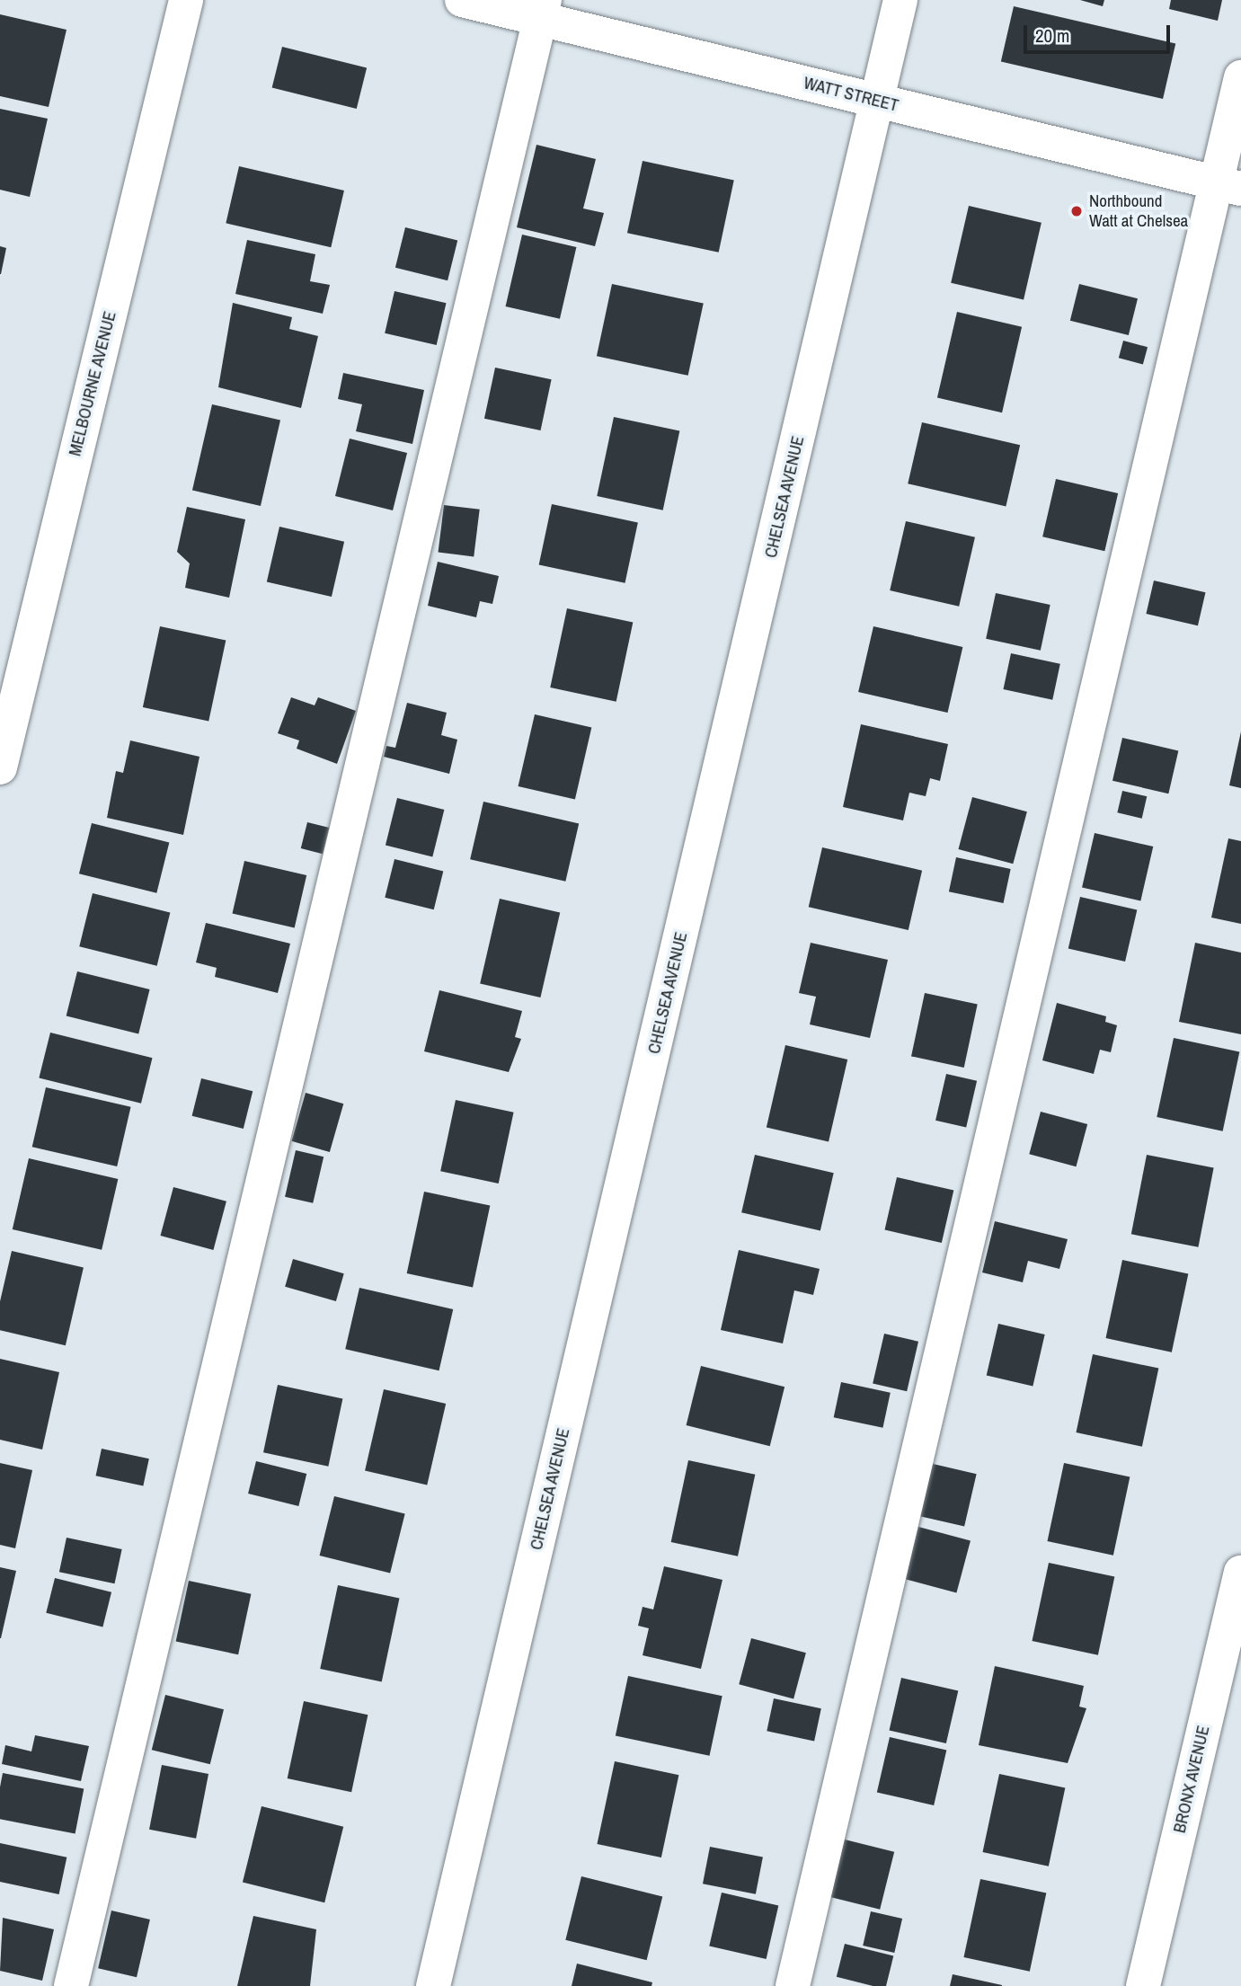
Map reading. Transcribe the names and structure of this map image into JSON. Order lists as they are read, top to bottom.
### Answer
{
  "streets": {
    "street": [
      "WATT STREET",
      "MELBOURNE AVENUE",
      "CHELSEA AVENUE",
      "BRONX AVENUE"
    ]
  },
  "crossings": [
    ["WATT STREET", "CHELSEA AVENUE"]
  ],
  "places": ["Northbound Watt at Chelsea"],
  "scale_bar": "20 m"
}
